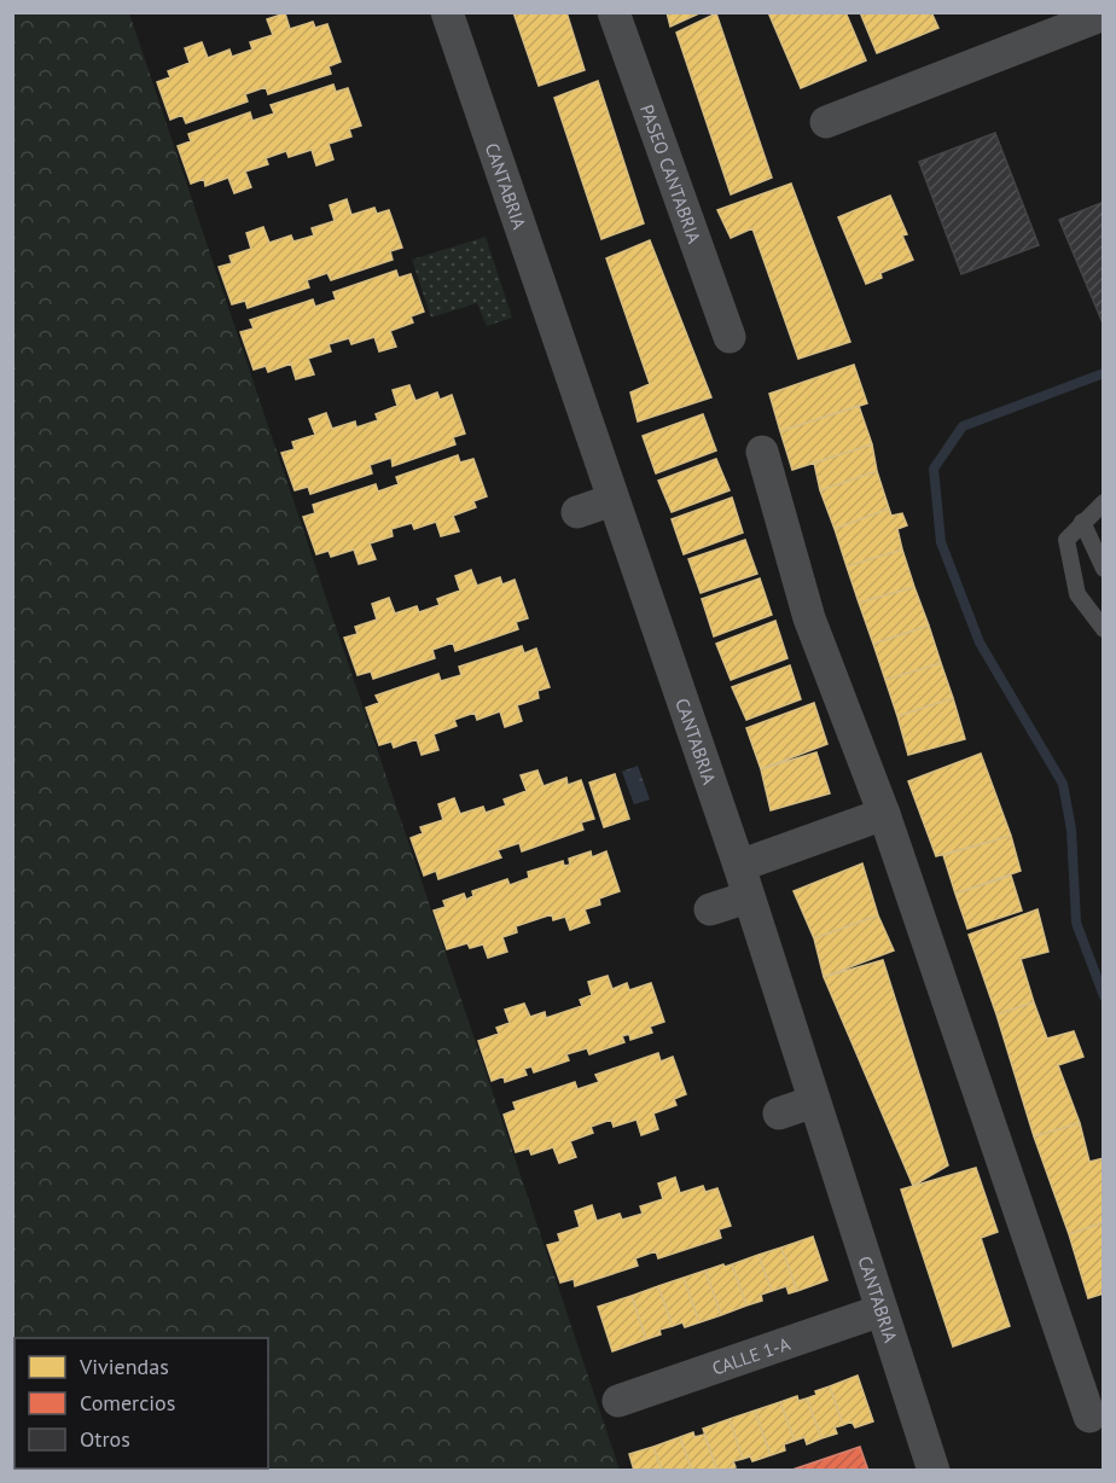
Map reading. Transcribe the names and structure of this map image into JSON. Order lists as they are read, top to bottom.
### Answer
{
  "streets": {
    "street": ["PASEO CANTABRIA", "CANTABRIA", "CALLE 1-A"]
  },
  "crossings": [
    ["CANTABRIA", "CALLE 1-A"]
  ],
  "legend": ["Viviendas", "Comercios", "Otros"]
}
